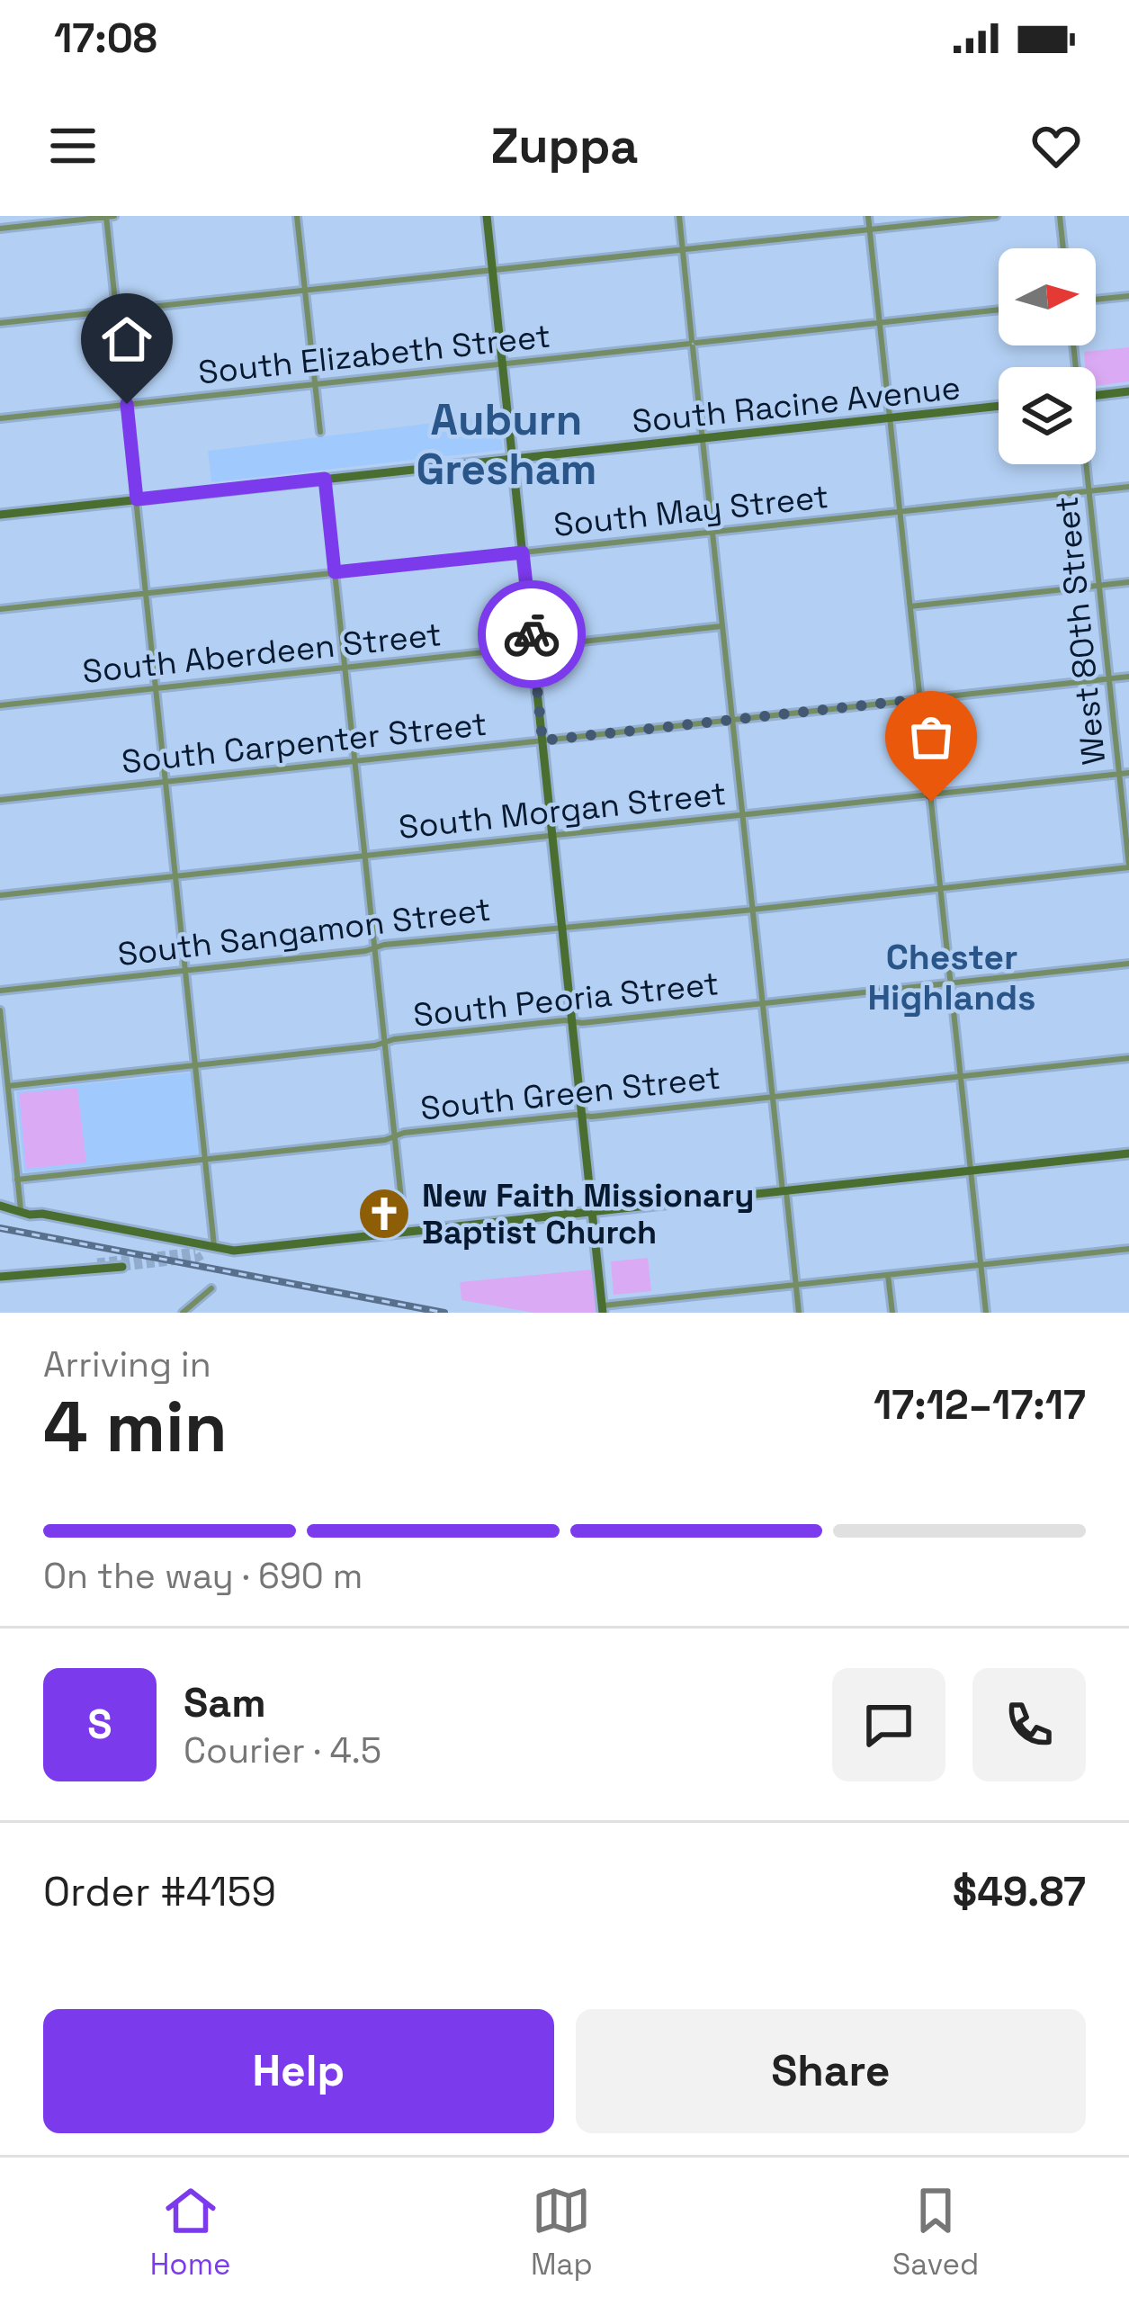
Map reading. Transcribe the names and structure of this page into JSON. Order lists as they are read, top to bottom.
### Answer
{
  "streets": {
    "street": [
      "South Elizabeth Street",
      "South Racine Avenue",
      "South May Street",
      "West 80th Street",
      "South Aberdeen Street",
      "South Carpenter Street",
      "South Morgan Street",
      "South Sangamon Street",
      "South Peoria Street",
      "South Green Street"
    ]
  },
  "crossings": [
    ["South May Street", "West 80th Street"],
    ["West 80th Street", "South Carpenter Street"],
    ["West 80th Street", "South Morgan Street"],
    ["West 80th Street", "South Sangamon Street"]
  ],
  "districts": ["Auburn Gresham", "Chester Highlands"],
  "places": {
    "church": ["New Faith Missionary Baptist Church"]
  },
  "north": "right",
  "page": {
    "status": "17:08",
    "header": "Zuppa",
    "heading": ["4 min", "Arriving in", "17:12–17:17"],
    "panel": [
      "Sam",
      "Courier · 4.5",
      "Order #4159",
      "$49.87"
    ],
    "bar": "On the way · 690 m",
    "round": "S",
    "buttons": ["Help", "Share"],
    "tabs": ["Home", "Map", "Saved"]
  }
}
